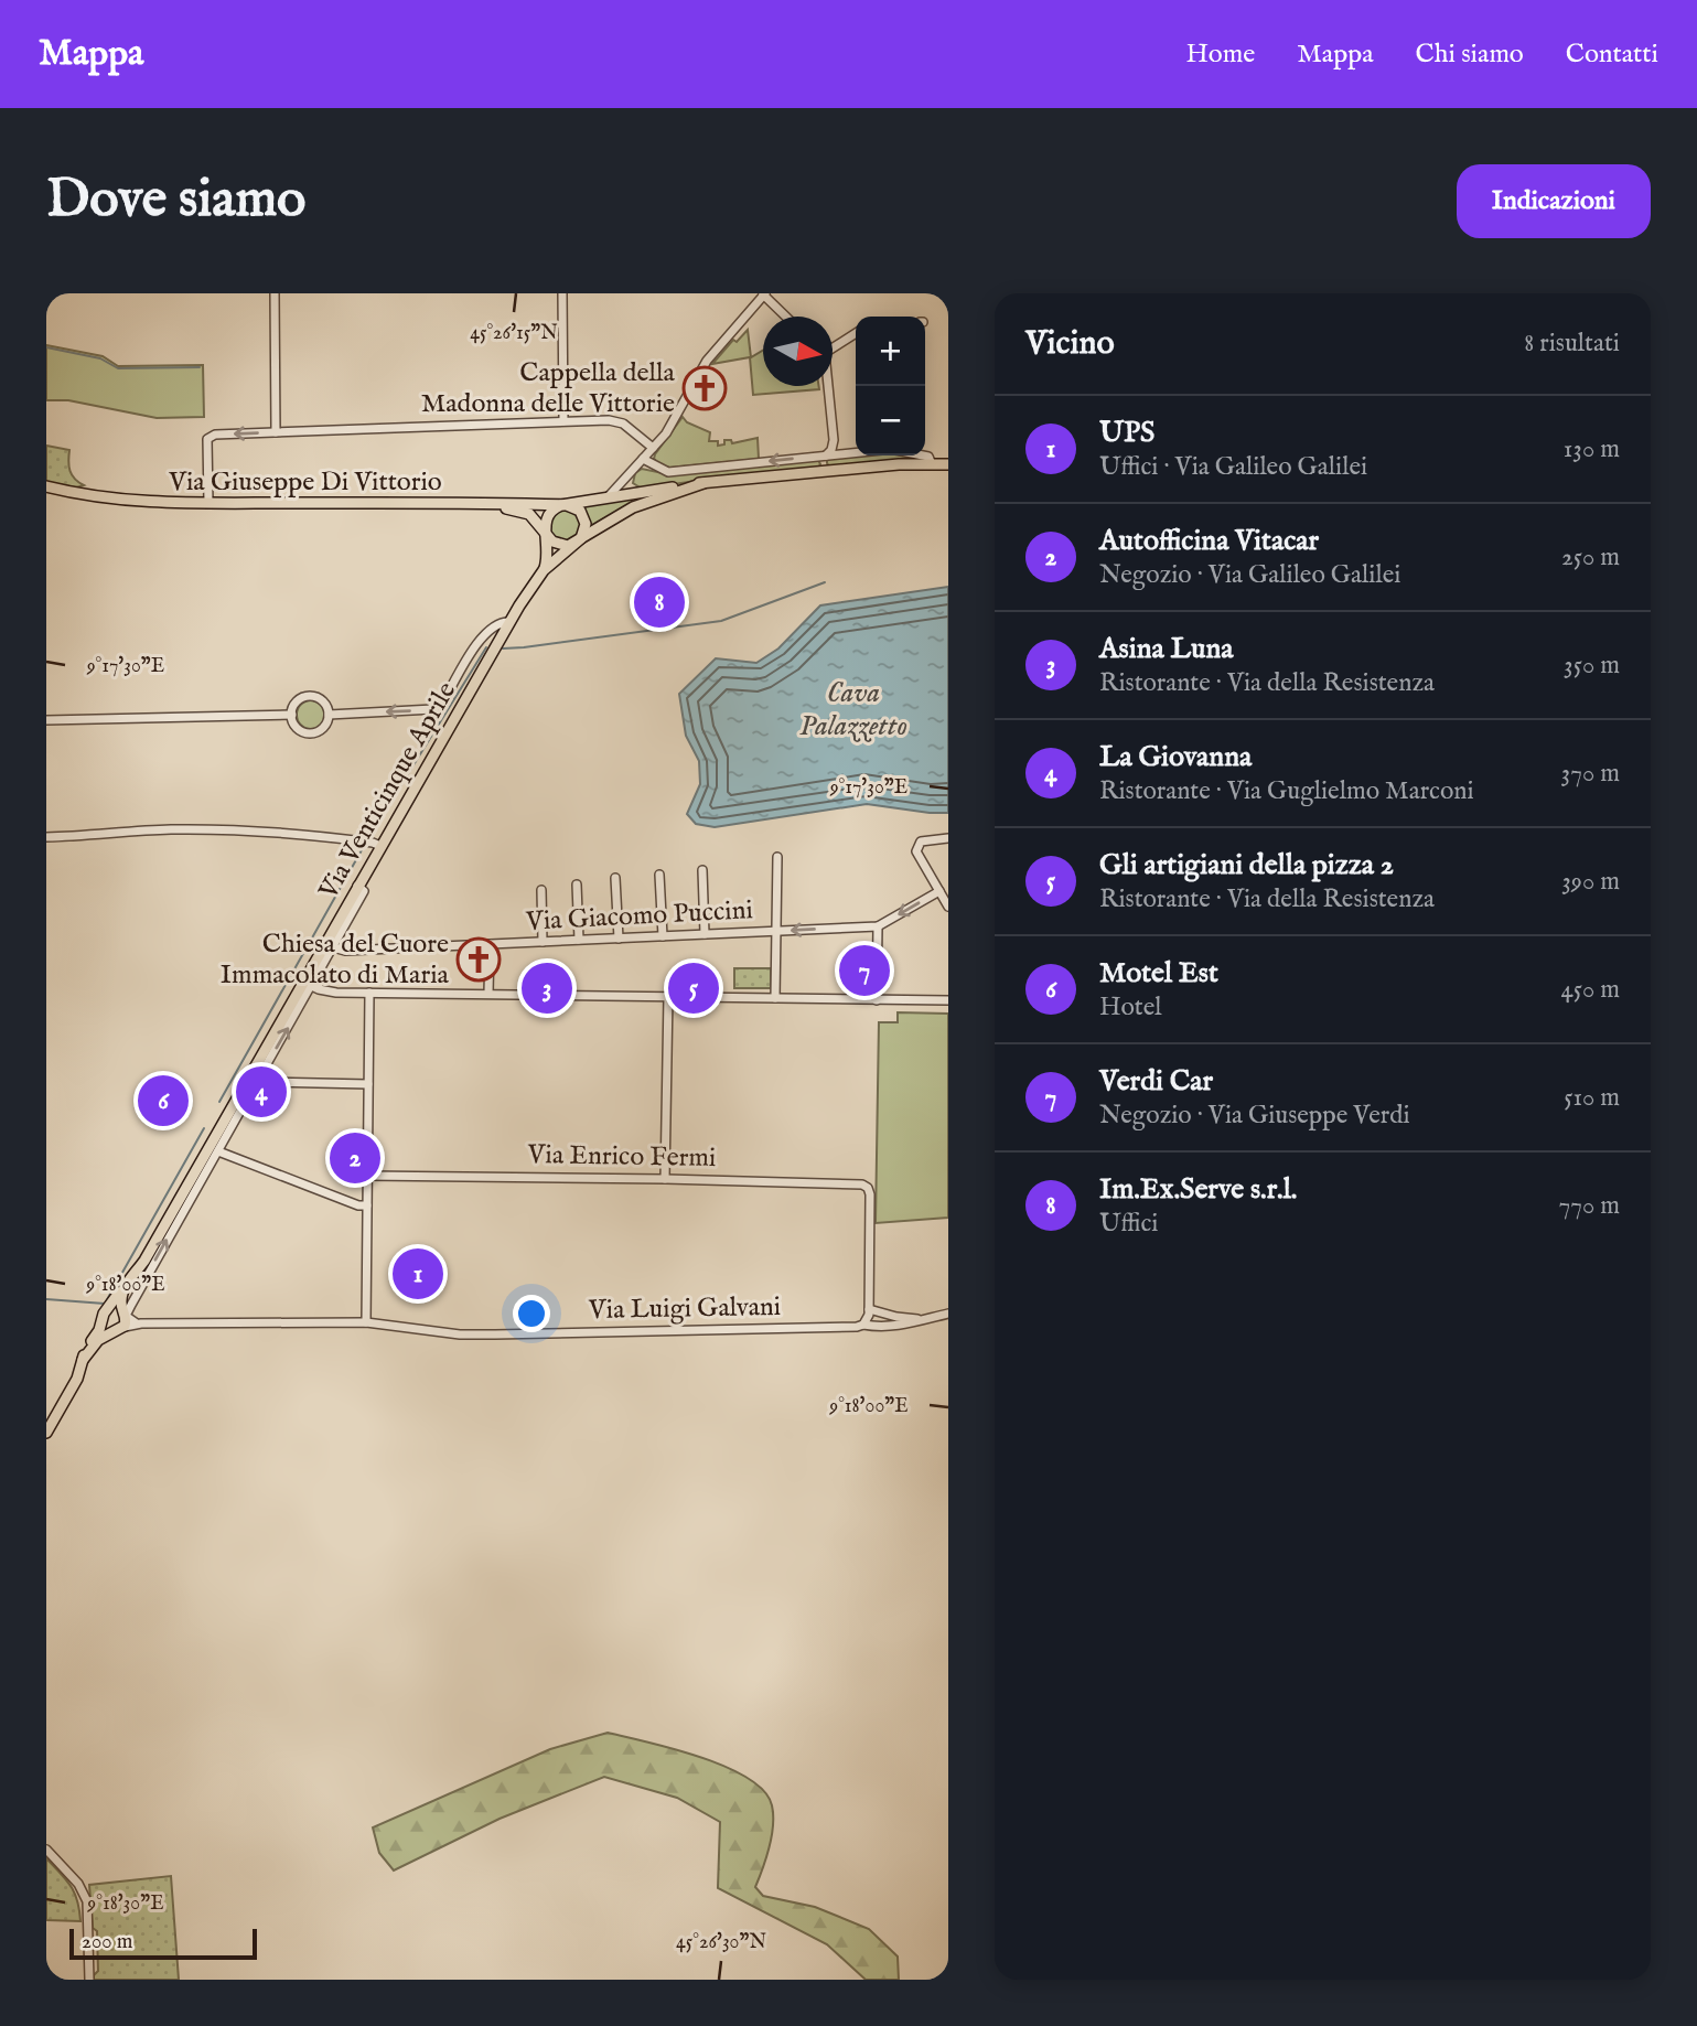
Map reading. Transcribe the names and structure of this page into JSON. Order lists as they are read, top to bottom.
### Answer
{
  "streets": {
    "main road": ["Via Giuseppe Di Vittorio", "Via Venticinque Aprile"],
    "street": ["Via Giacomo Puccini", "Via Enrico Fermi", "Via Luigi Galvani"]
  },
  "crossings": [
    ["Via Giuseppe Di Vittorio", "Via Venticinque Aprile"],
    ["Via Venticinque Aprile", "Via Giacomo Puccini"],
    ["Via Venticinque Aprile", "Via Luigi Galvani"],
    ["Via Enrico Fermi", "Via Luigi Galvani"]
  ],
  "water": ["Cava Palazzetto"],
  "places": {
    "church": ["Cappella della Madonna delle Vittorie", "Chiesa del Cuore Immacolato di Maria"]
  },
  "scale_bar": "200 m",
  "north": "right",
  "page": {
    "header": "Mappa",
    "nav": [
      "Home",
      "Mappa",
      "Chi siamo",
      "Contatti"
    ],
    "buttons": "Indicazioni",
    "title": "Dove siamo",
    "heading": ["Vicino", "8 risultati"],
    "map_buttons": ["+", "−"],
    "list": [
      {
        "mark": "1",
        "name": "UPS",
        "note": "Uffici · Via Galileo Galilei",
        "value": "130 m"
      },
      {
        "mark": "2",
        "name": "Autofficina Vitacar",
        "note": "Negozio · Via Galileo Galilei",
        "value": "250 m"
      },
      {
        "mark": "3",
        "name": "Asina Luna",
        "note": "Ristorante · Via della Resistenza",
        "value": "350 m"
      },
      {
        "mark": "4",
        "name": "La Giovanna",
        "note": "Ristorante · Via Guglielmo Marconi",
        "value": "370 m"
      },
      {
        "mark": "5",
        "name": "Gli artigiani della pizza 2",
        "note": "Ristorante · Via della Resistenza",
        "value": "390 m"
      },
      {
        "mark": "6",
        "name": "Motel Est",
        "note": "Hotel",
        "value": "450 m"
      },
      {
        "mark": "7",
        "name": "Verdi Car",
        "note": "Negozio · Via Giuseppe Verdi",
        "value": "510 m"
      },
      {
        "mark": "8",
        "name": "Im.Ex.Serve s.r.l.",
        "note": "Uffici",
        "value": "770 m"
      }
    ],
    "pins": [
      "8",
      "7",
      "3",
      "5",
      "4",
      "6",
      "2",
      "1"
    ],
    "scale": "200 m"
  },
  "coordinates": [
    "45°26'15\"N",
    "9°17'30\"E",
    "9°18'00\"E",
    "9°18'30\"E",
    "45°26'30\"N"
  ]
}
